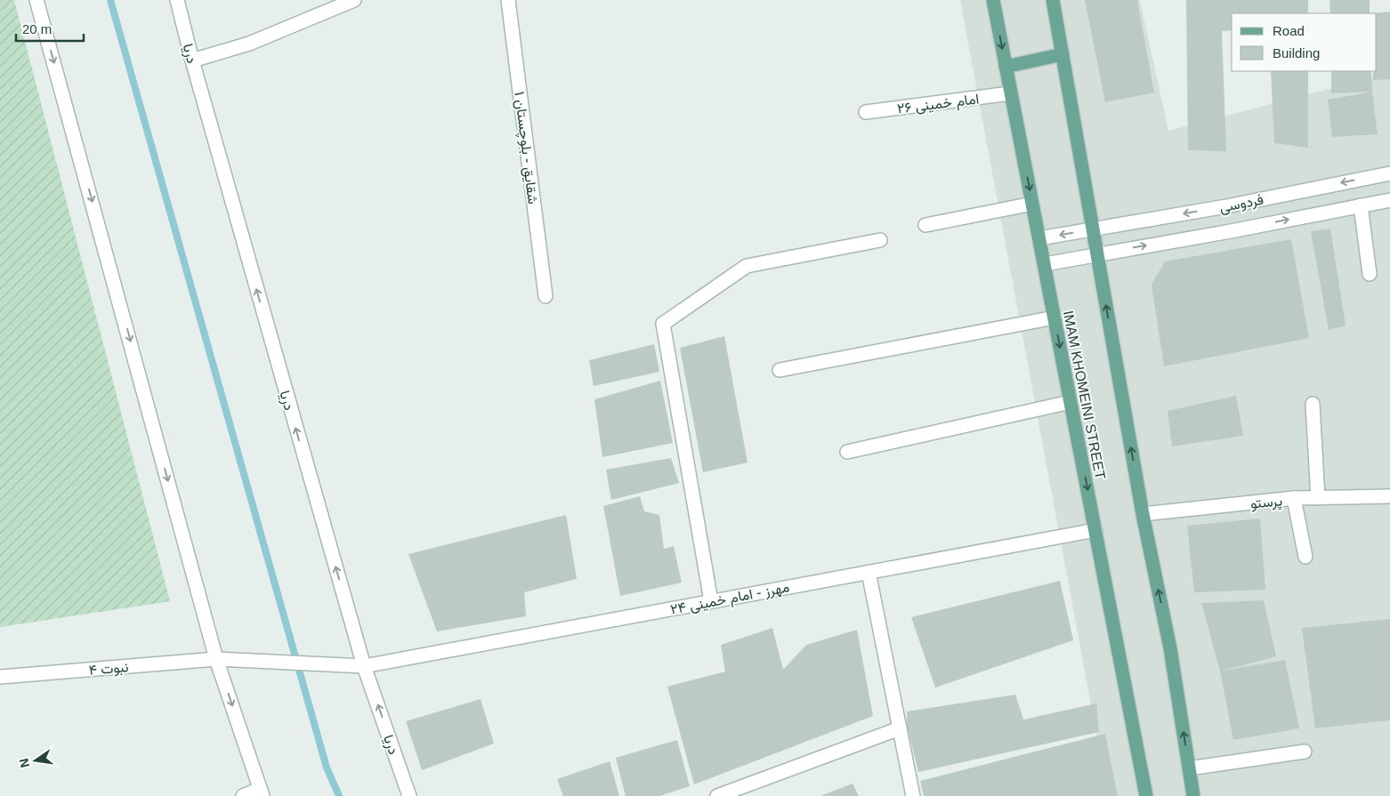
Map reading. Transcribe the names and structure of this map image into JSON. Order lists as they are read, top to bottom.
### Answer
{
  "streets": {
    "main road": ["IMAM KHOMEINI STREET"],
    "street": [
      "دریا",
      "امام خمینی ۲۶",
      "شقایق - بلوچستان ۱",
      "فردوسی",
      "پرستو",
      "مهرز - امام خمینی ۲۴",
      "نبوت ۴"
    ]
  },
  "crossings": [
    ["دریا", "مهرز - امام خمینی ۲۴"],
    ["امام خمینی ۲۶", "IMAM KHOMEINI STREET"],
    ["فردوسی", "IMAM KHOMEINI STREET"],
    ["IMAM KHOMEINI STREET", "مهرز - امام خمینی ۲۴"],
    ["مهرز - امام خمینی ۲۴", "نبوت ۴"]
  ],
  "one_way": ["دریا"],
  "legend": ["Road", "Building"],
  "scale_bar": "20 m",
  "north": "left"
}
